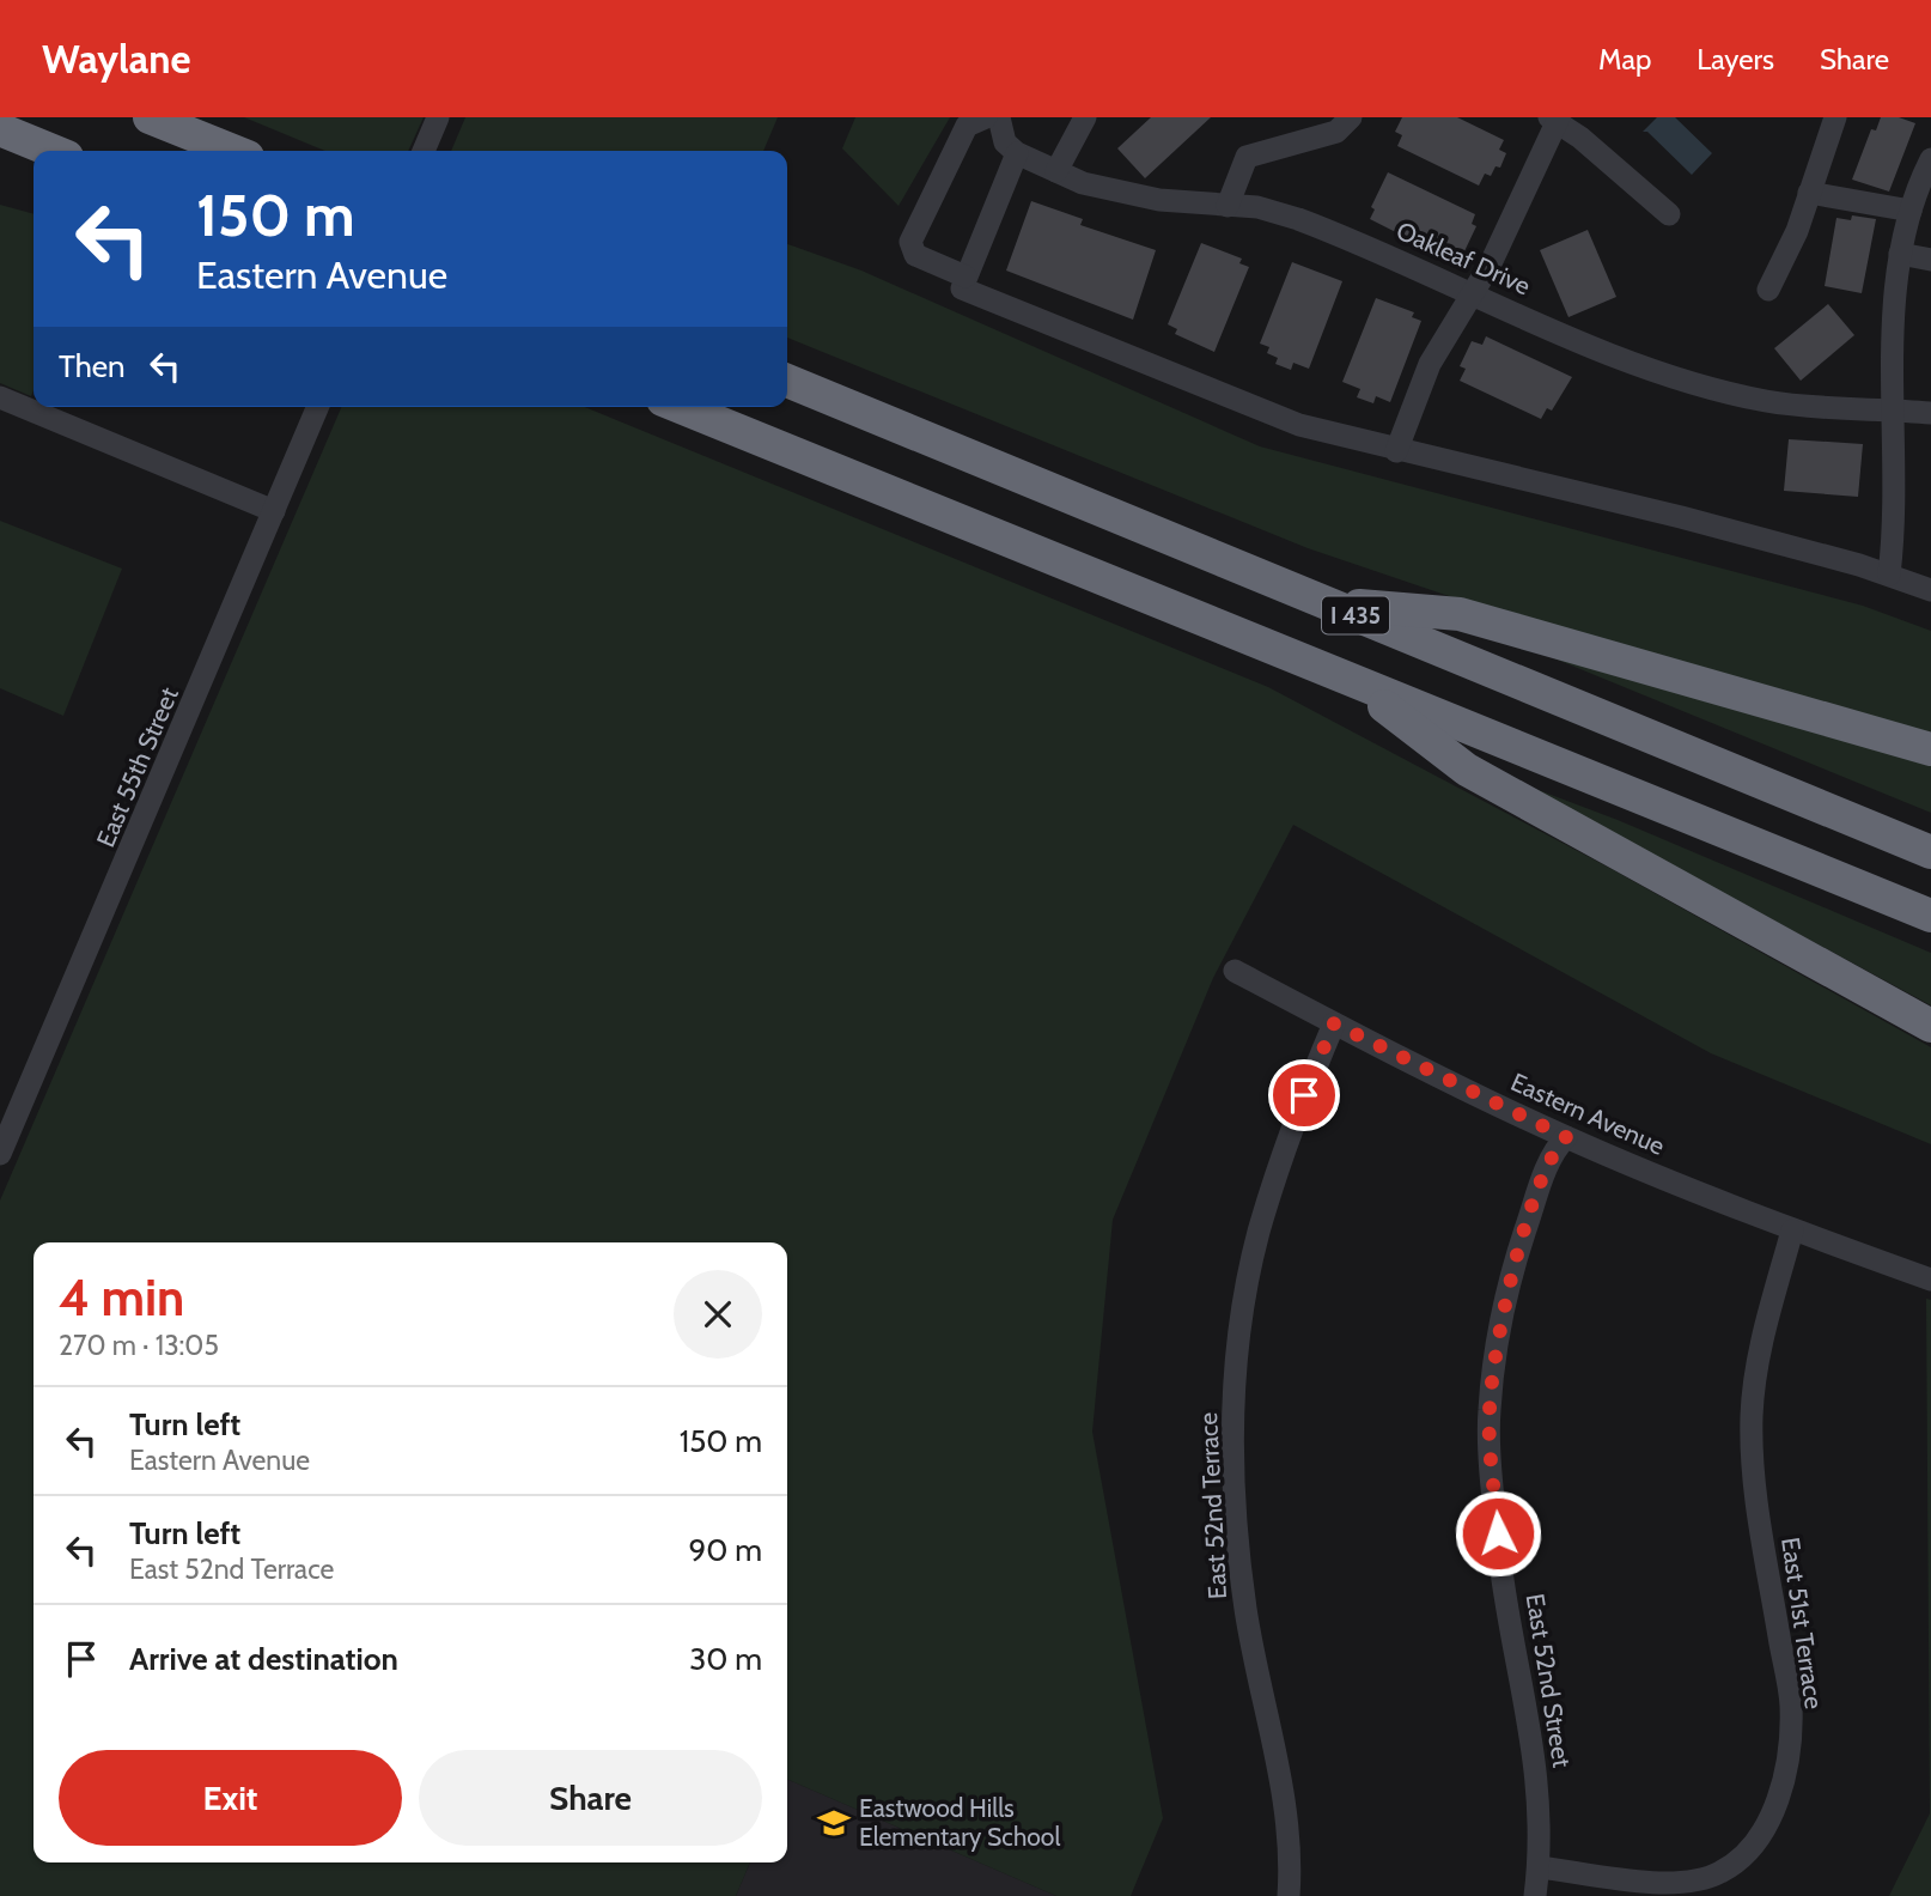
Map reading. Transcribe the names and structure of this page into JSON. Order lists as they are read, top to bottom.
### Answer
{
  "streets": {
    "highway": ["I 435"],
    "street": [
      "Oakleaf Drive",
      "East 55th Street",
      "Eastern Avenue",
      "East 52nd Terrace",
      "East 51st Terrace",
      "East 52nd Street"
    ]
  },
  "crossings": [
    ["Eastern Avenue", "East 52nd Terrace"],
    ["Eastern Avenue", "East 51st Terrace"],
    ["Eastern Avenue", "East 52nd Street"],
    ["East 51st Terrace", "East 52nd Street"]
  ],
  "places": {
    "school or university": ["Eastwood Hills Elementary School"]
  },
  "page": {
    "header": "Waylane",
    "nav": ["Map", "Layers", "Share"],
    "turn": ["150 m", "Eastern Avenue"],
    "then": "Then",
    "heading": ["4 min", "270 m · 13:05"],
    "list": [
      {
        "name": "Turn left",
        "note": "Eastern Avenue",
        "value": "150 m"
      },
      {
        "name": "Turn left",
        "note": "East 52nd Terrace",
        "value": "90 m"
      },
      {
        "name": "Arrive at destination",
        "value": "30 m"
      }
    ],
    "buttons": ["Exit", "Share"]
  }
}
